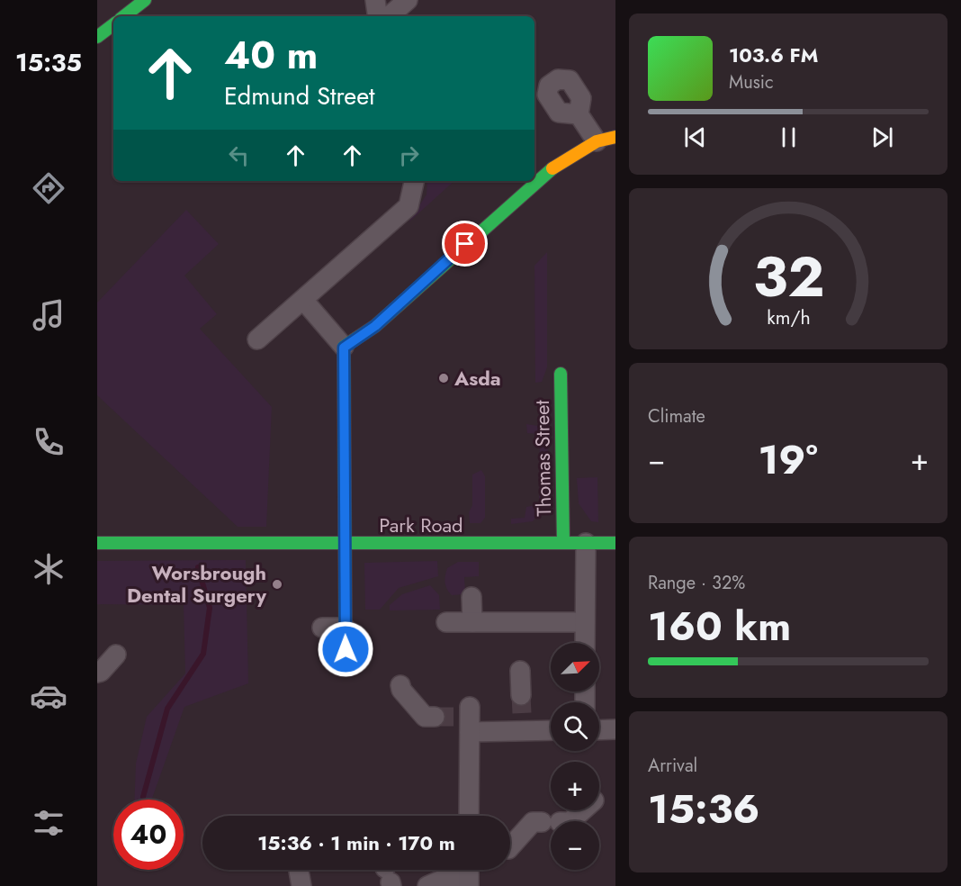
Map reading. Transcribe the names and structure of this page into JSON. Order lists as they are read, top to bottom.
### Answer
{
  "streets": {
    "main road": ["Thomas Street", "Park Road"]
  },
  "crossings": [
    ["Thomas Street", "Park Road"]
  ],
  "places": ["Asda", "Worsbrough Dental Surgery"],
  "north": "top right",
  "page": {
    "tabs": "15:35",
    "turn": ["40 m", "Edmund Street"],
    "song": ["103.6 FM", "Music"],
    "tile": [
      "Climate",
      ["Range · 32%", "160 km"],
      ["Arrival", "15:36"]
    ],
    "heat": ["−", "19°", "+"],
    "map_buttons": ["+", "−"],
    "limit": "40",
    "trip": "15:36 · 1 min · 170 m",
    "gauge": ["32", "km/h"]
  }
}
